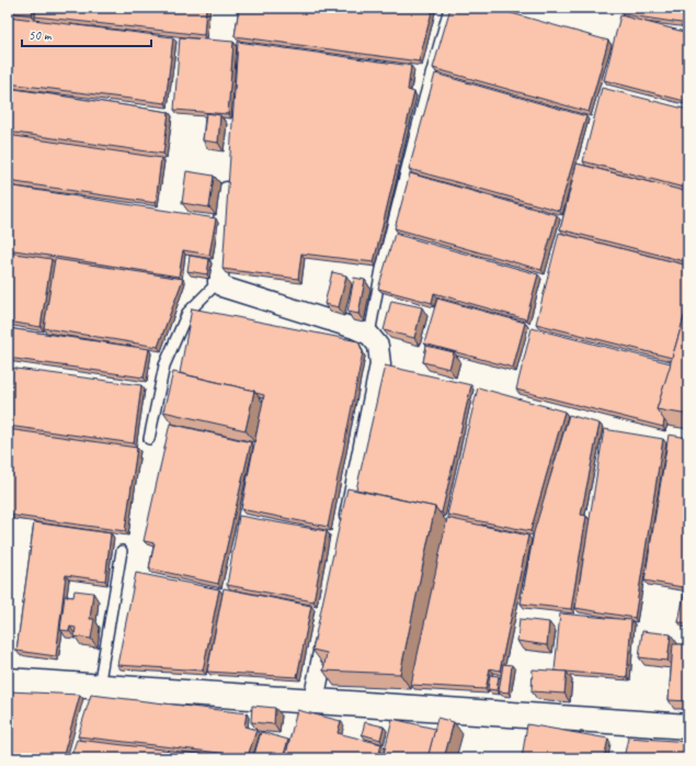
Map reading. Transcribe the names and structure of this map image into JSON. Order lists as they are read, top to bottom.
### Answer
{
  "scale_bar": "50 m"
}
